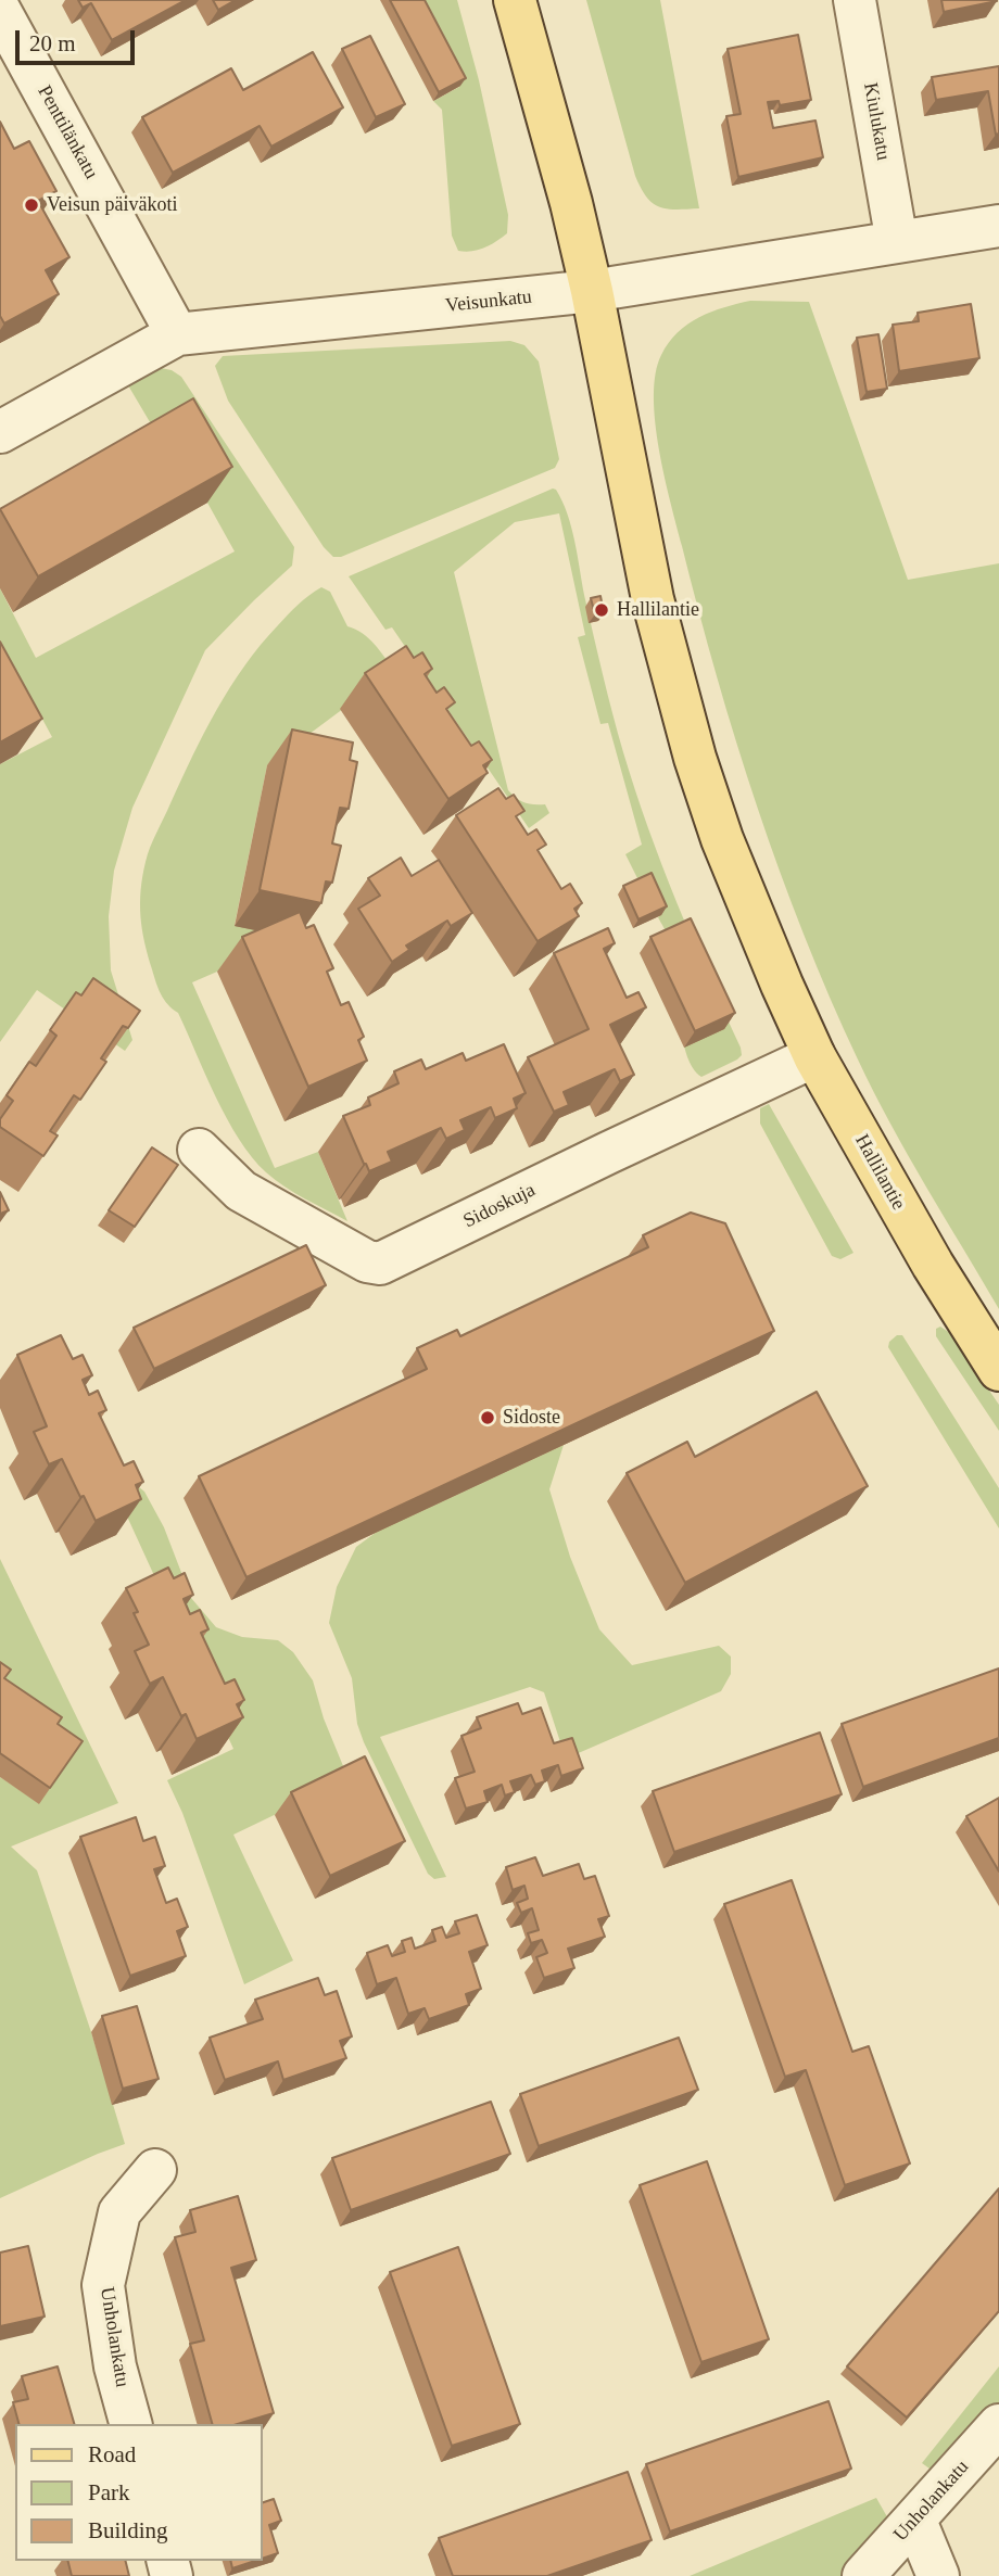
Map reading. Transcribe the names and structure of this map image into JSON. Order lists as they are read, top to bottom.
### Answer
{
  "streets": {
    "main road": ["Hallilantie"],
    "street": [
      "Kiulukatu",
      "Penttilänkatu",
      "Veisunkatu",
      "Sidoskuja",
      "Unholankatu"
    ]
  },
  "crossings": [
    ["Kiulukatu", "Veisunkatu"],
    ["Penttilänkatu", "Veisunkatu"],
    ["Veisunkatu", "Hallilantie"],
    ["Hallilantie", "Sidoskuja"]
  ],
  "places": ["Veisun päiväkoti", "Hallilantie", "Sidoste"],
  "legend": ["Road", "Park", "Building"],
  "scale_bar": "20 m"
}
